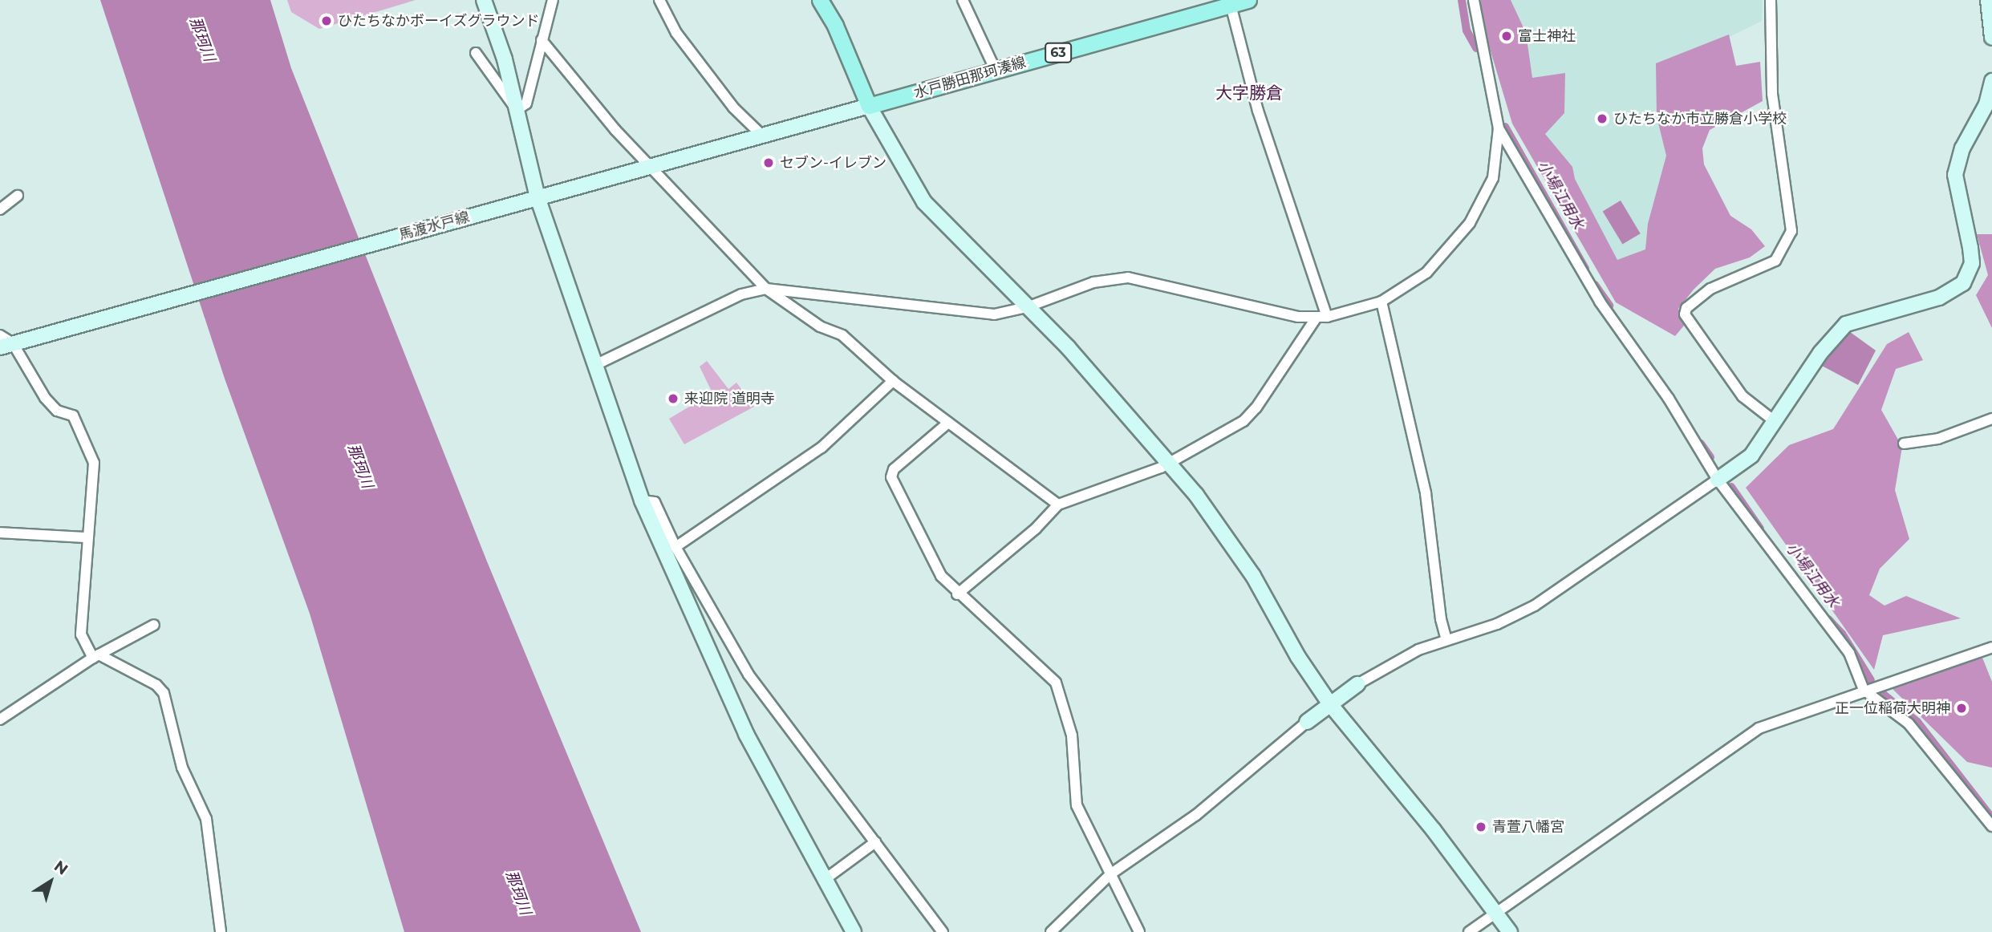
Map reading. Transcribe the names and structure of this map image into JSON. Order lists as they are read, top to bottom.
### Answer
{
  "streets": {
    "main road": ["63", "水戸勝田那珂湊線"],
    "street": ["馬渡水戸線"]
  },
  "crossings": [
    ["水戸勝田那珂湊線", "馬渡水戸線"]
  ],
  "districts": ["大字勝倉"],
  "water": ["那珂川", "小場江用水"],
  "places": [
    "ひたちなかボーイズグラウンド",
    "富士神社",
    "ひたちなか市立勝倉小学校",
    "セブン-イレブン",
    "来迎院 道明寺",
    "正一位稲荷大明神",
    "青萱八幡宮"
  ],
  "north": "top right"
}
